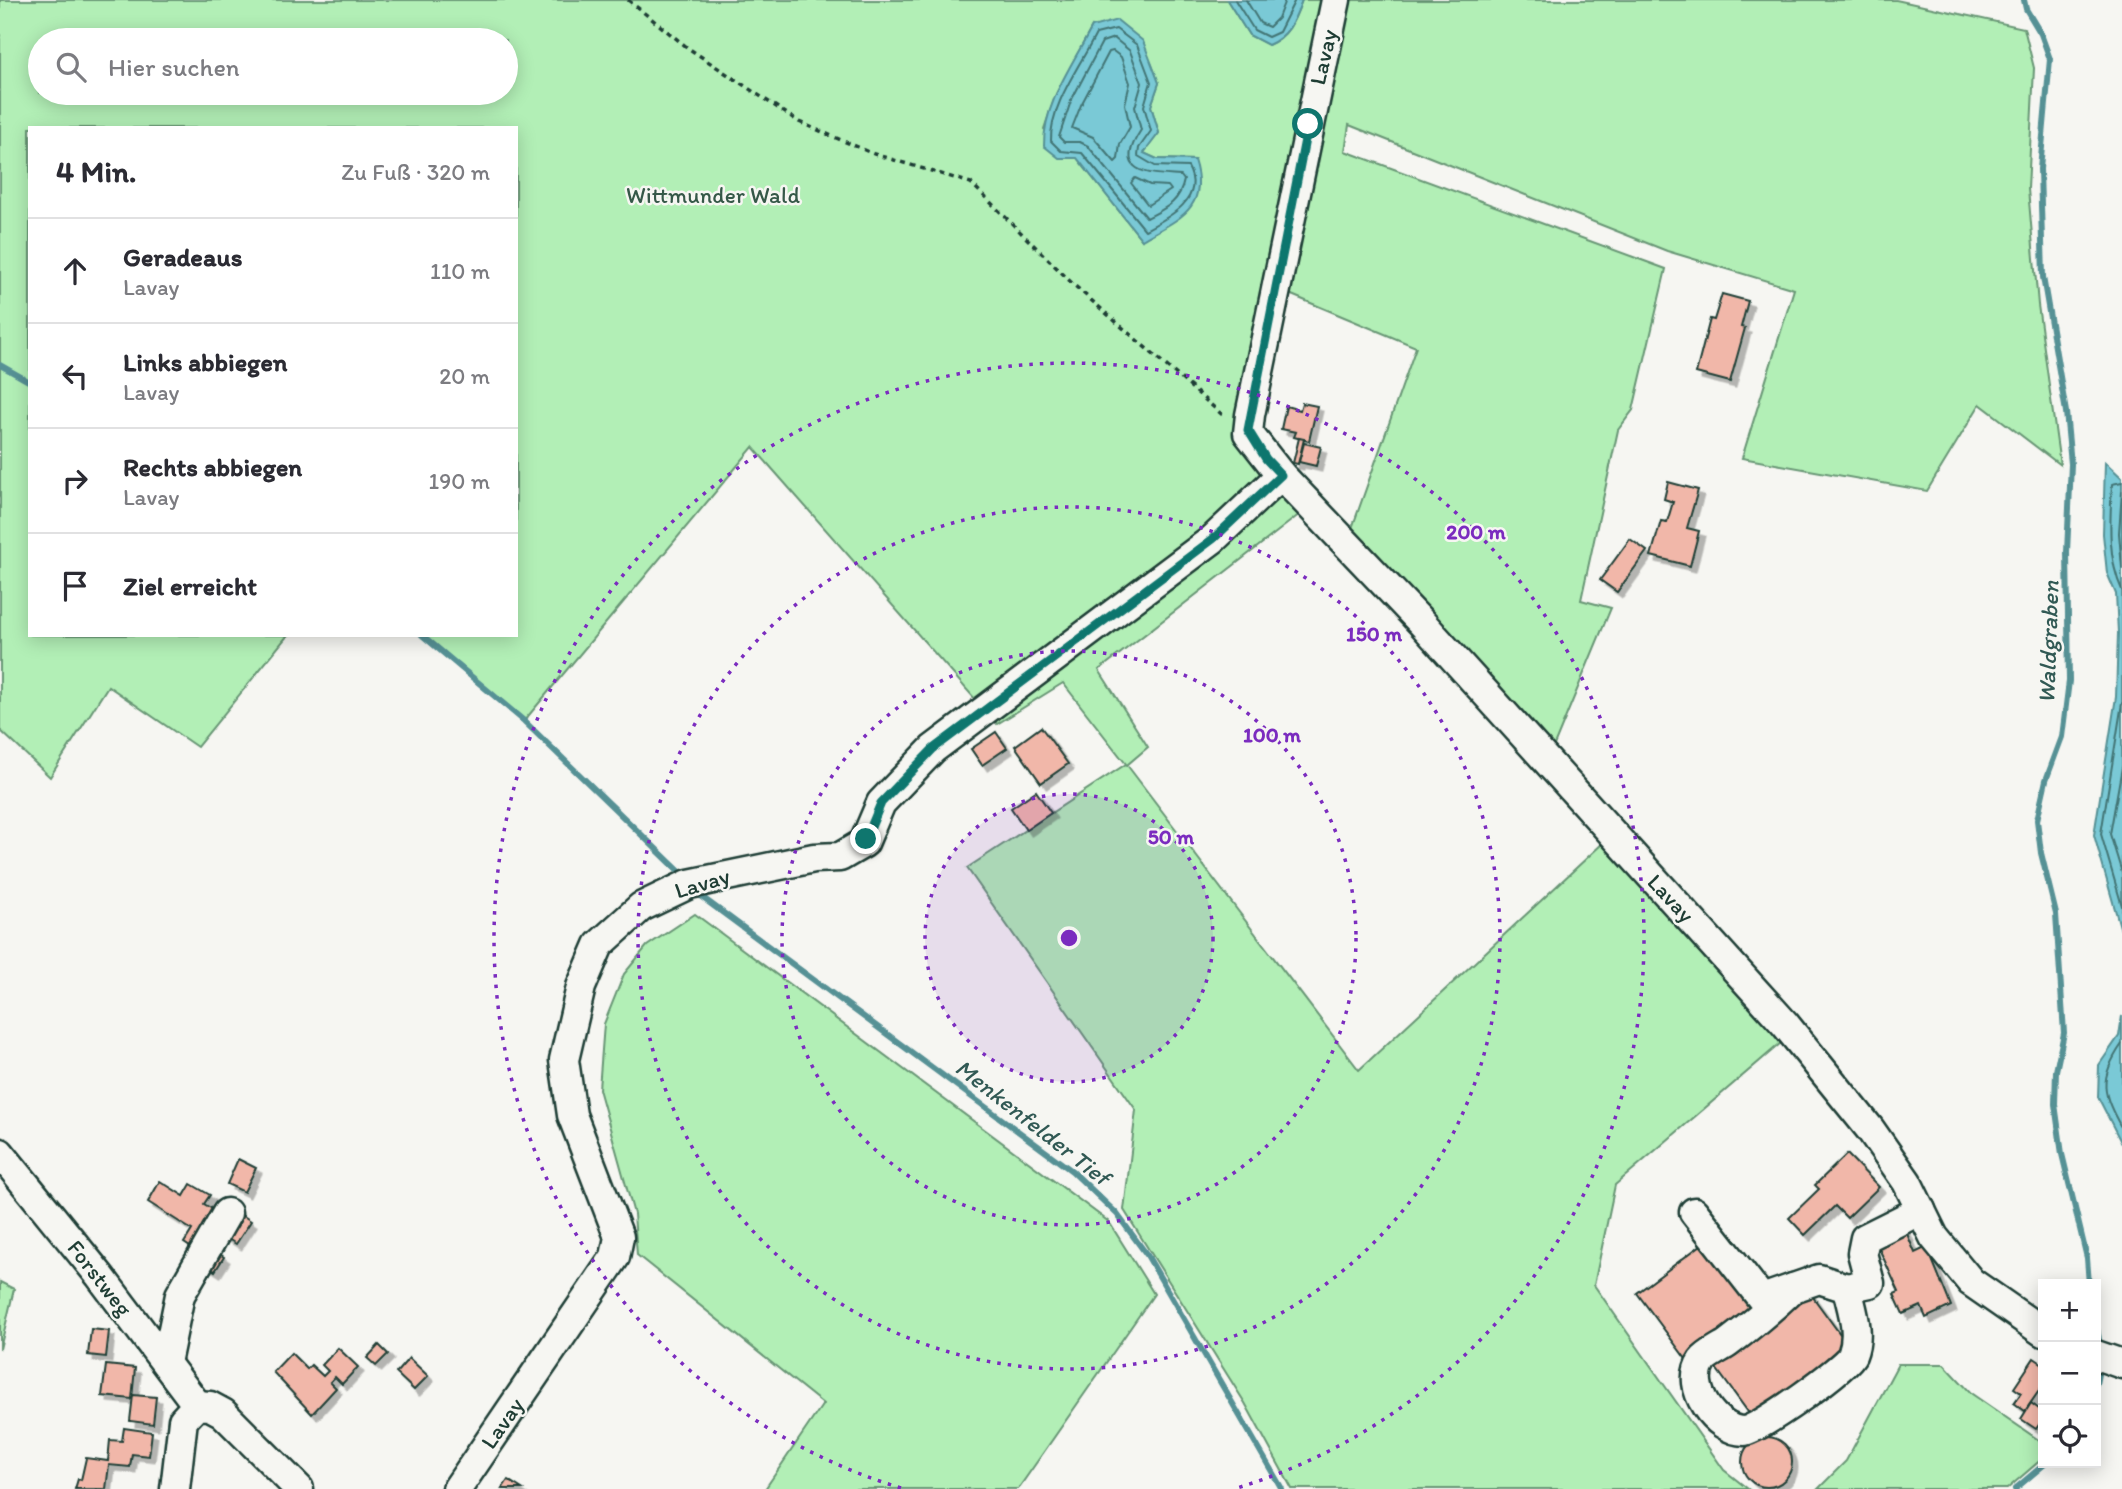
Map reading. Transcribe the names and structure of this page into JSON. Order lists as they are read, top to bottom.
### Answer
{
  "streets": {
    "street": ["Lavay", "Forstweg"]
  },
  "water": ["Waldgraben", "Menkenfelder Tief"],
  "parks": ["Wittmunder Wald"],
  "page": {
    "search": "Hier suchen",
    "heading": ["4 Min.", "Zu Fuß · 320 m"],
    "list": [
      ["Geradeaus", "Lavay", "110 m"],
      ["Links abbiegen", "Lavay", "20 m"],
      ["Rechts abbiegen", "Lavay", "190 m"],
      "Ziel erreicht"
    ],
    "map_buttons": ["+", "−"]
  },
  "rings": [
    "200 m",
    "150 m",
    "100 m",
    "50 m"
  ]
}
